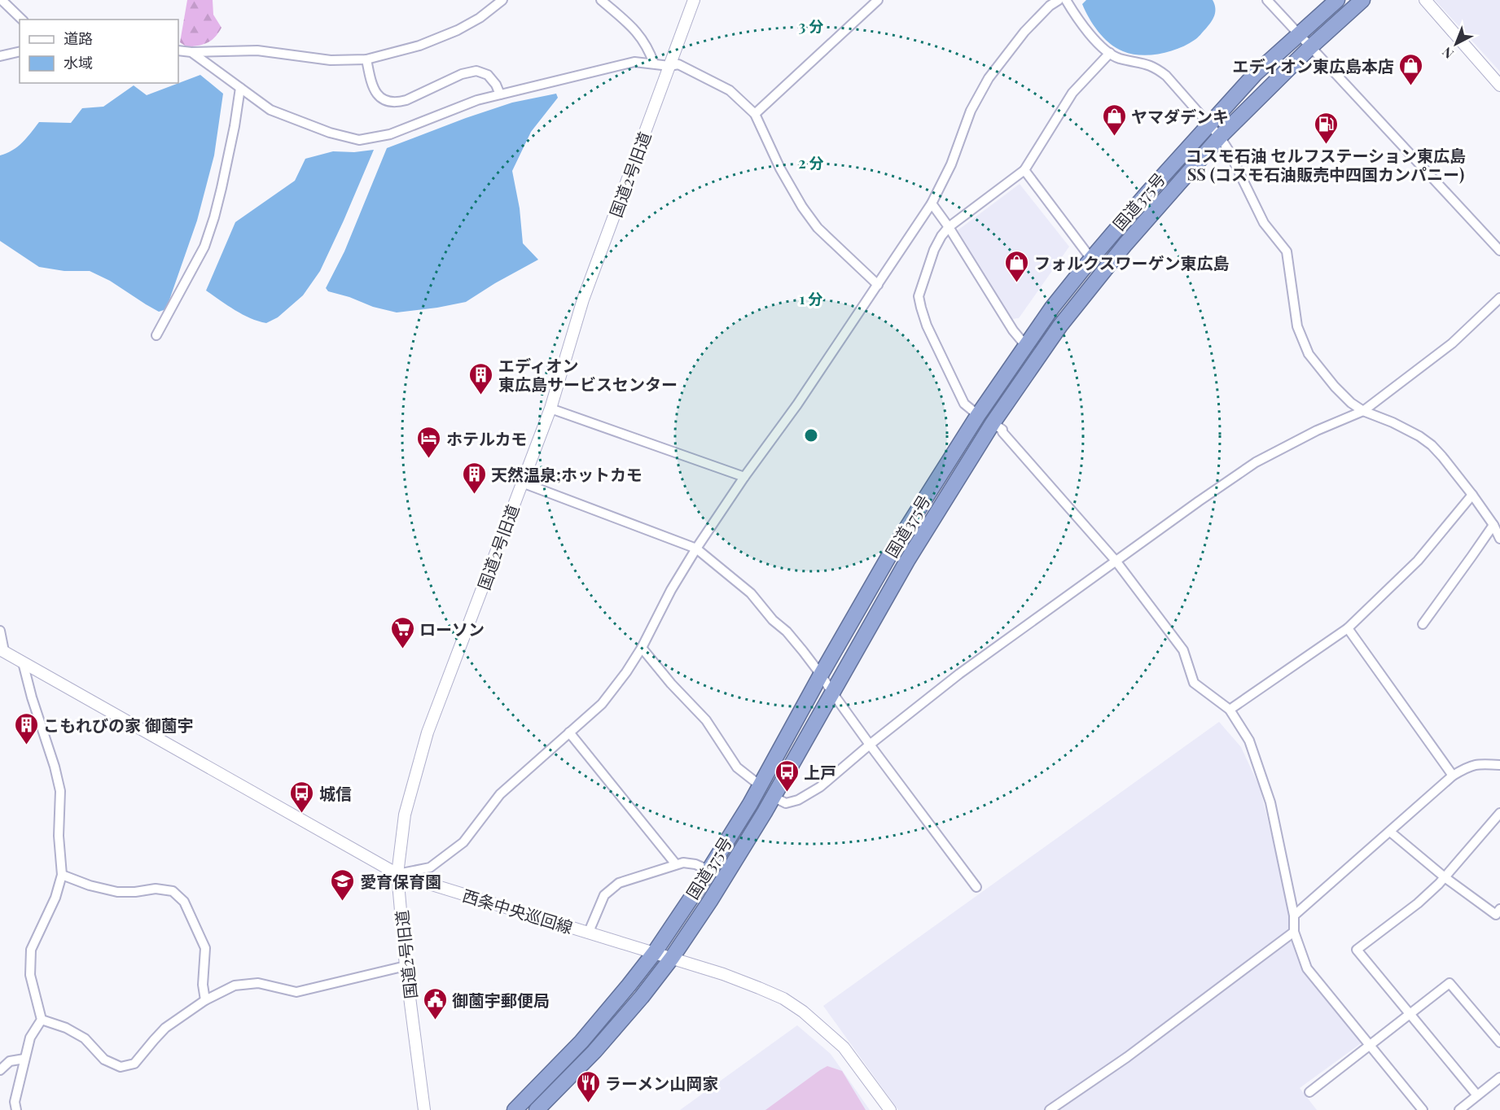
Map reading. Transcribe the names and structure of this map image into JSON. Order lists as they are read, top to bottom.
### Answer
{
  "streets": {
    "highway": ["国道375号"],
    "street": ["国道2号旧道", "西条中央巡回線"]
  },
  "crossings": [
    ["国道2号旧道", "西条中央巡回線"],
    ["国道375号", "西条中央巡回線"]
  ],
  "places": {
    "shop": ["エディオン東広島本店", "ヤマダデンキ", "フォルクスワーゲン東広島"],
    "fuel station": ["コスモ石油 セルフステーション東広島 SS (コスモ石油販売中四国カンパニー)"],
    "building": ["エディオン 東広島サービスセンター", "天然温泉;ホットカモ", "こもれびの家 御薗宇"],
    "hotel": ["ホテルカモ"],
    "supermarket": ["ローソン"],
    "bus stop": ["上戸", "城信"],
    "school or university": ["愛育保育園"],
    "public building": ["御薗宇郵便局"],
    "restaurant": ["ラーメン山岡家"]
  },
  "legend": ["道路", "水域"],
  "north": "bottom left",
  "rings": ["3 分", "2 分", "1 分"]
}
